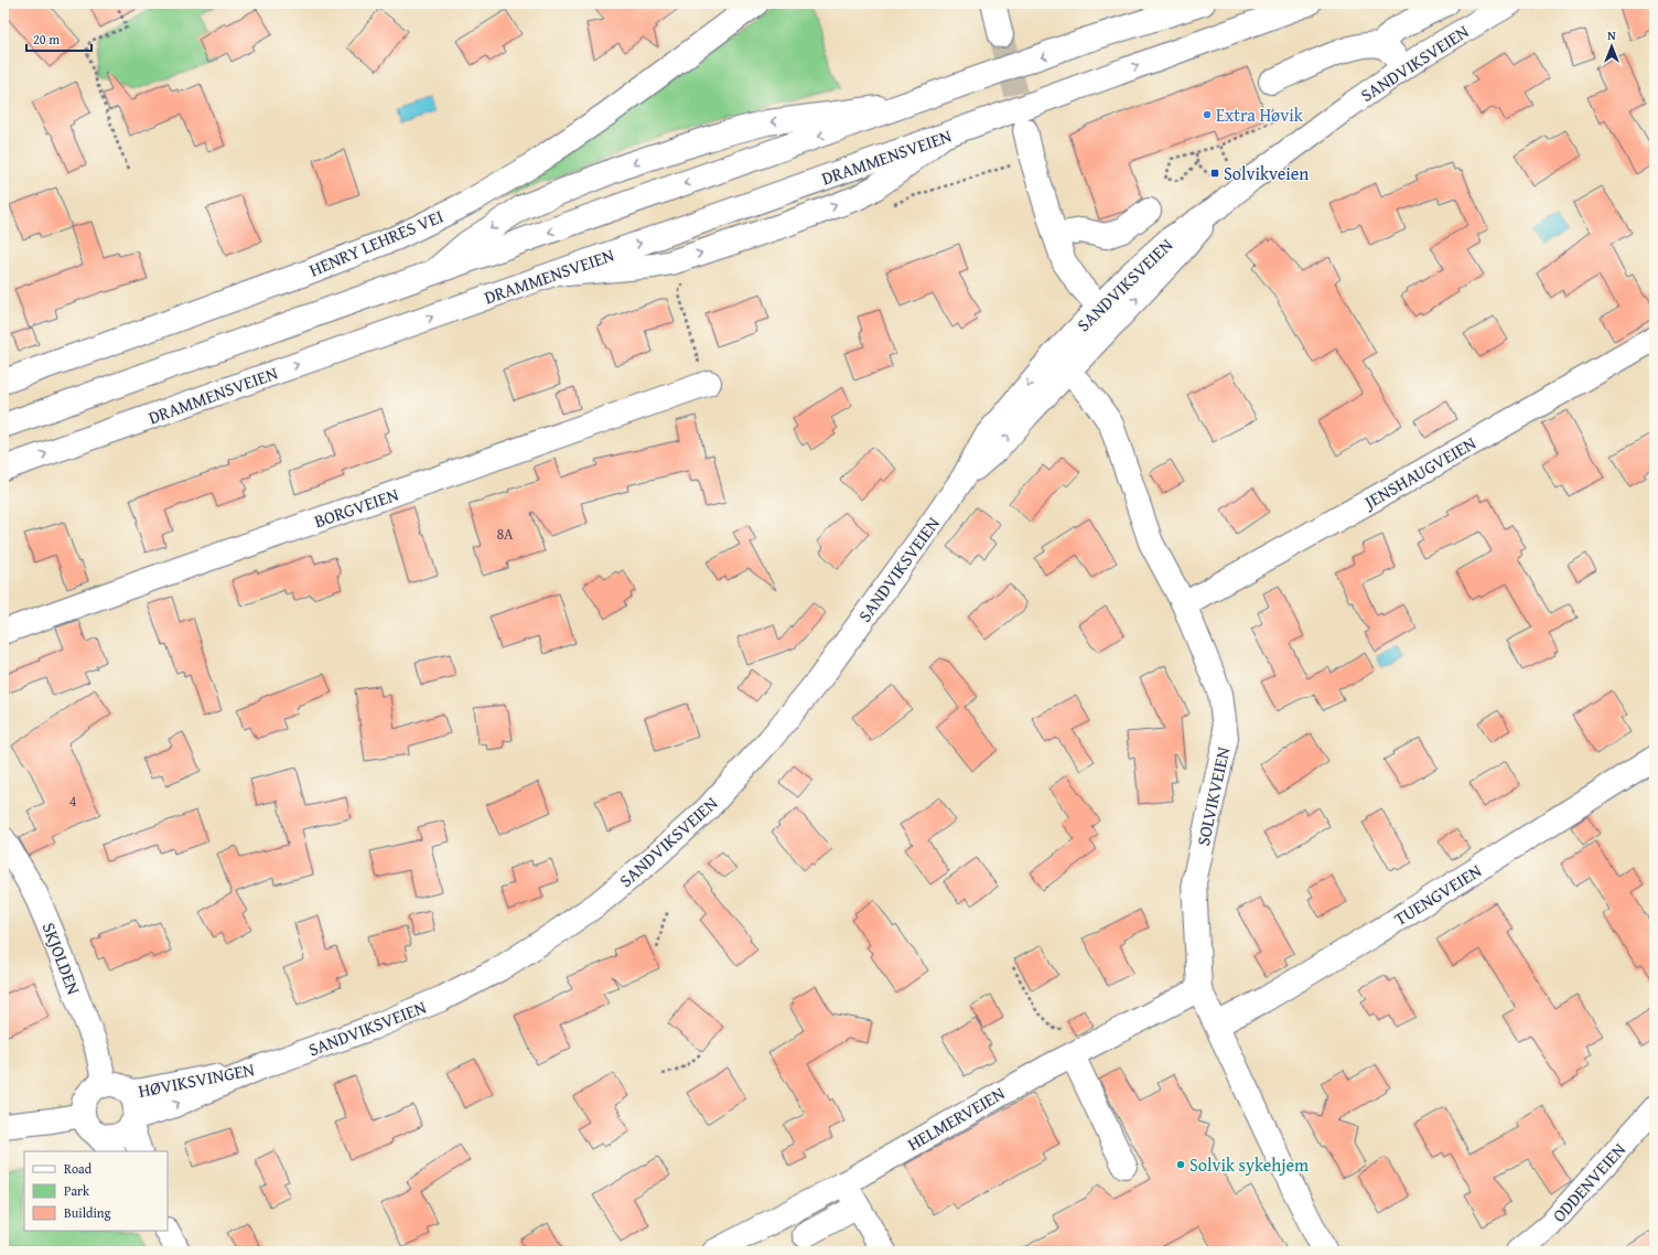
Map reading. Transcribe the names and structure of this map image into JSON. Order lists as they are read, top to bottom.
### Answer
{
  "streets": {
    "main road": [
      "SANDVIKSVEIEN",
      "DRAMMENSVEIEN",
      "HENRY LEHRES VEI",
      "JENSHAUGVEIEN",
      "BORGVEIEN",
      "SOLVIKVEIEN",
      "TUENGVEIEN",
      "SKJOLDEN",
      "HØVIKSVINGEN",
      "HELMERVEIEN",
      "ODDENVEIEN"
    ]
  },
  "crossings": [
    ["SANDVIKSVEIEN", "SOLVIKVEIEN"],
    ["SANDVIKSVEIEN", "HØVIKSVINGEN"],
    ["JENSHAUGVEIEN", "SOLVIKVEIEN"],
    ["SOLVIKVEIEN", "TUENGVEIEN"],
    ["SOLVIKVEIEN", "HELMERVEIEN"],
    ["SKJOLDEN", "HØVIKSVINGEN"]
  ],
  "places": {
    "other": ["Extra Høvik", "Solvik sykehjem"],
    "transit": ["Solvikveien"]
  },
  "house_numbers": ["8A", "4"],
  "legend": ["Road", "Park", "Building"],
  "scale_bar": "20 m",
  "north": "top"
}
